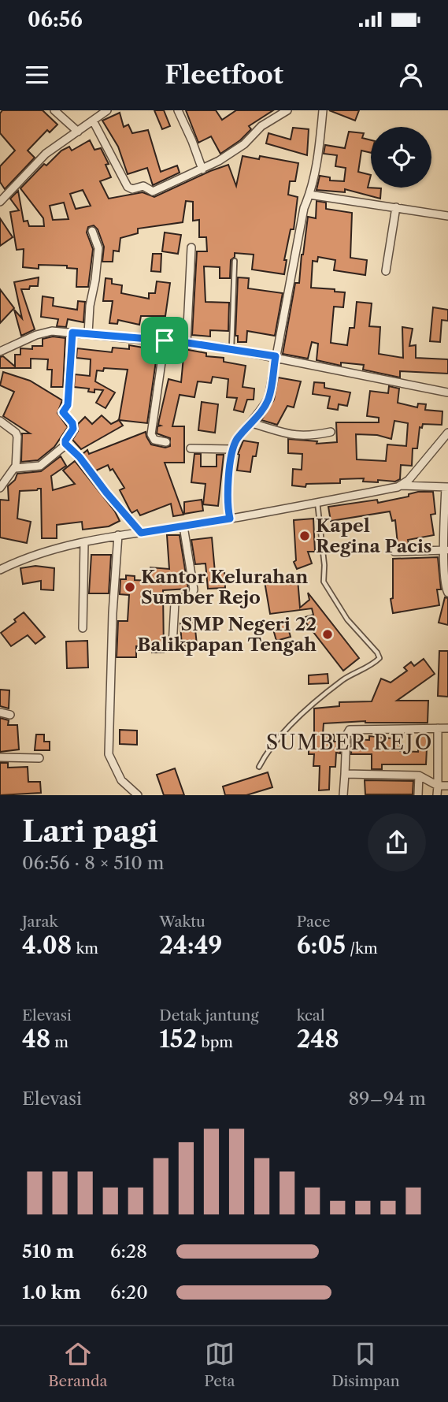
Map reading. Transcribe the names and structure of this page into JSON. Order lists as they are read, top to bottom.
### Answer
{
  "districts": ["SUMBER REJO"],
  "places": ["Kapel Regina Pacis", "Kantor Kelurahan Sumber Rejo", "SMP Negeri 22 Balikpapan Tengah"],
  "page": {
    "status": "06:56",
    "header": "Fleetfoot",
    "heading": ["Lari pagi", "06:56 · 8 × 510 m"],
    "stats": [
      ["Jarak", "4.08 km"],
      ["Waktu", "24:49"],
      ["Pace", "6:05 /km"],
      ["Elevasi", "48 m"],
      ["Detak jantung", "152 bpm"],
      ["kcal", "248"]
    ],
    "chart": ["Elevasi", "89–94 m"],
    "list": [
      {
        "name": "510 m",
        "note": "6:28"
      },
      {
        "name": "1.0 km",
        "note": "6:20"
      }
    ],
    "tabs": ["Beranda", "Peta", "Disimpan"]
  }
}
